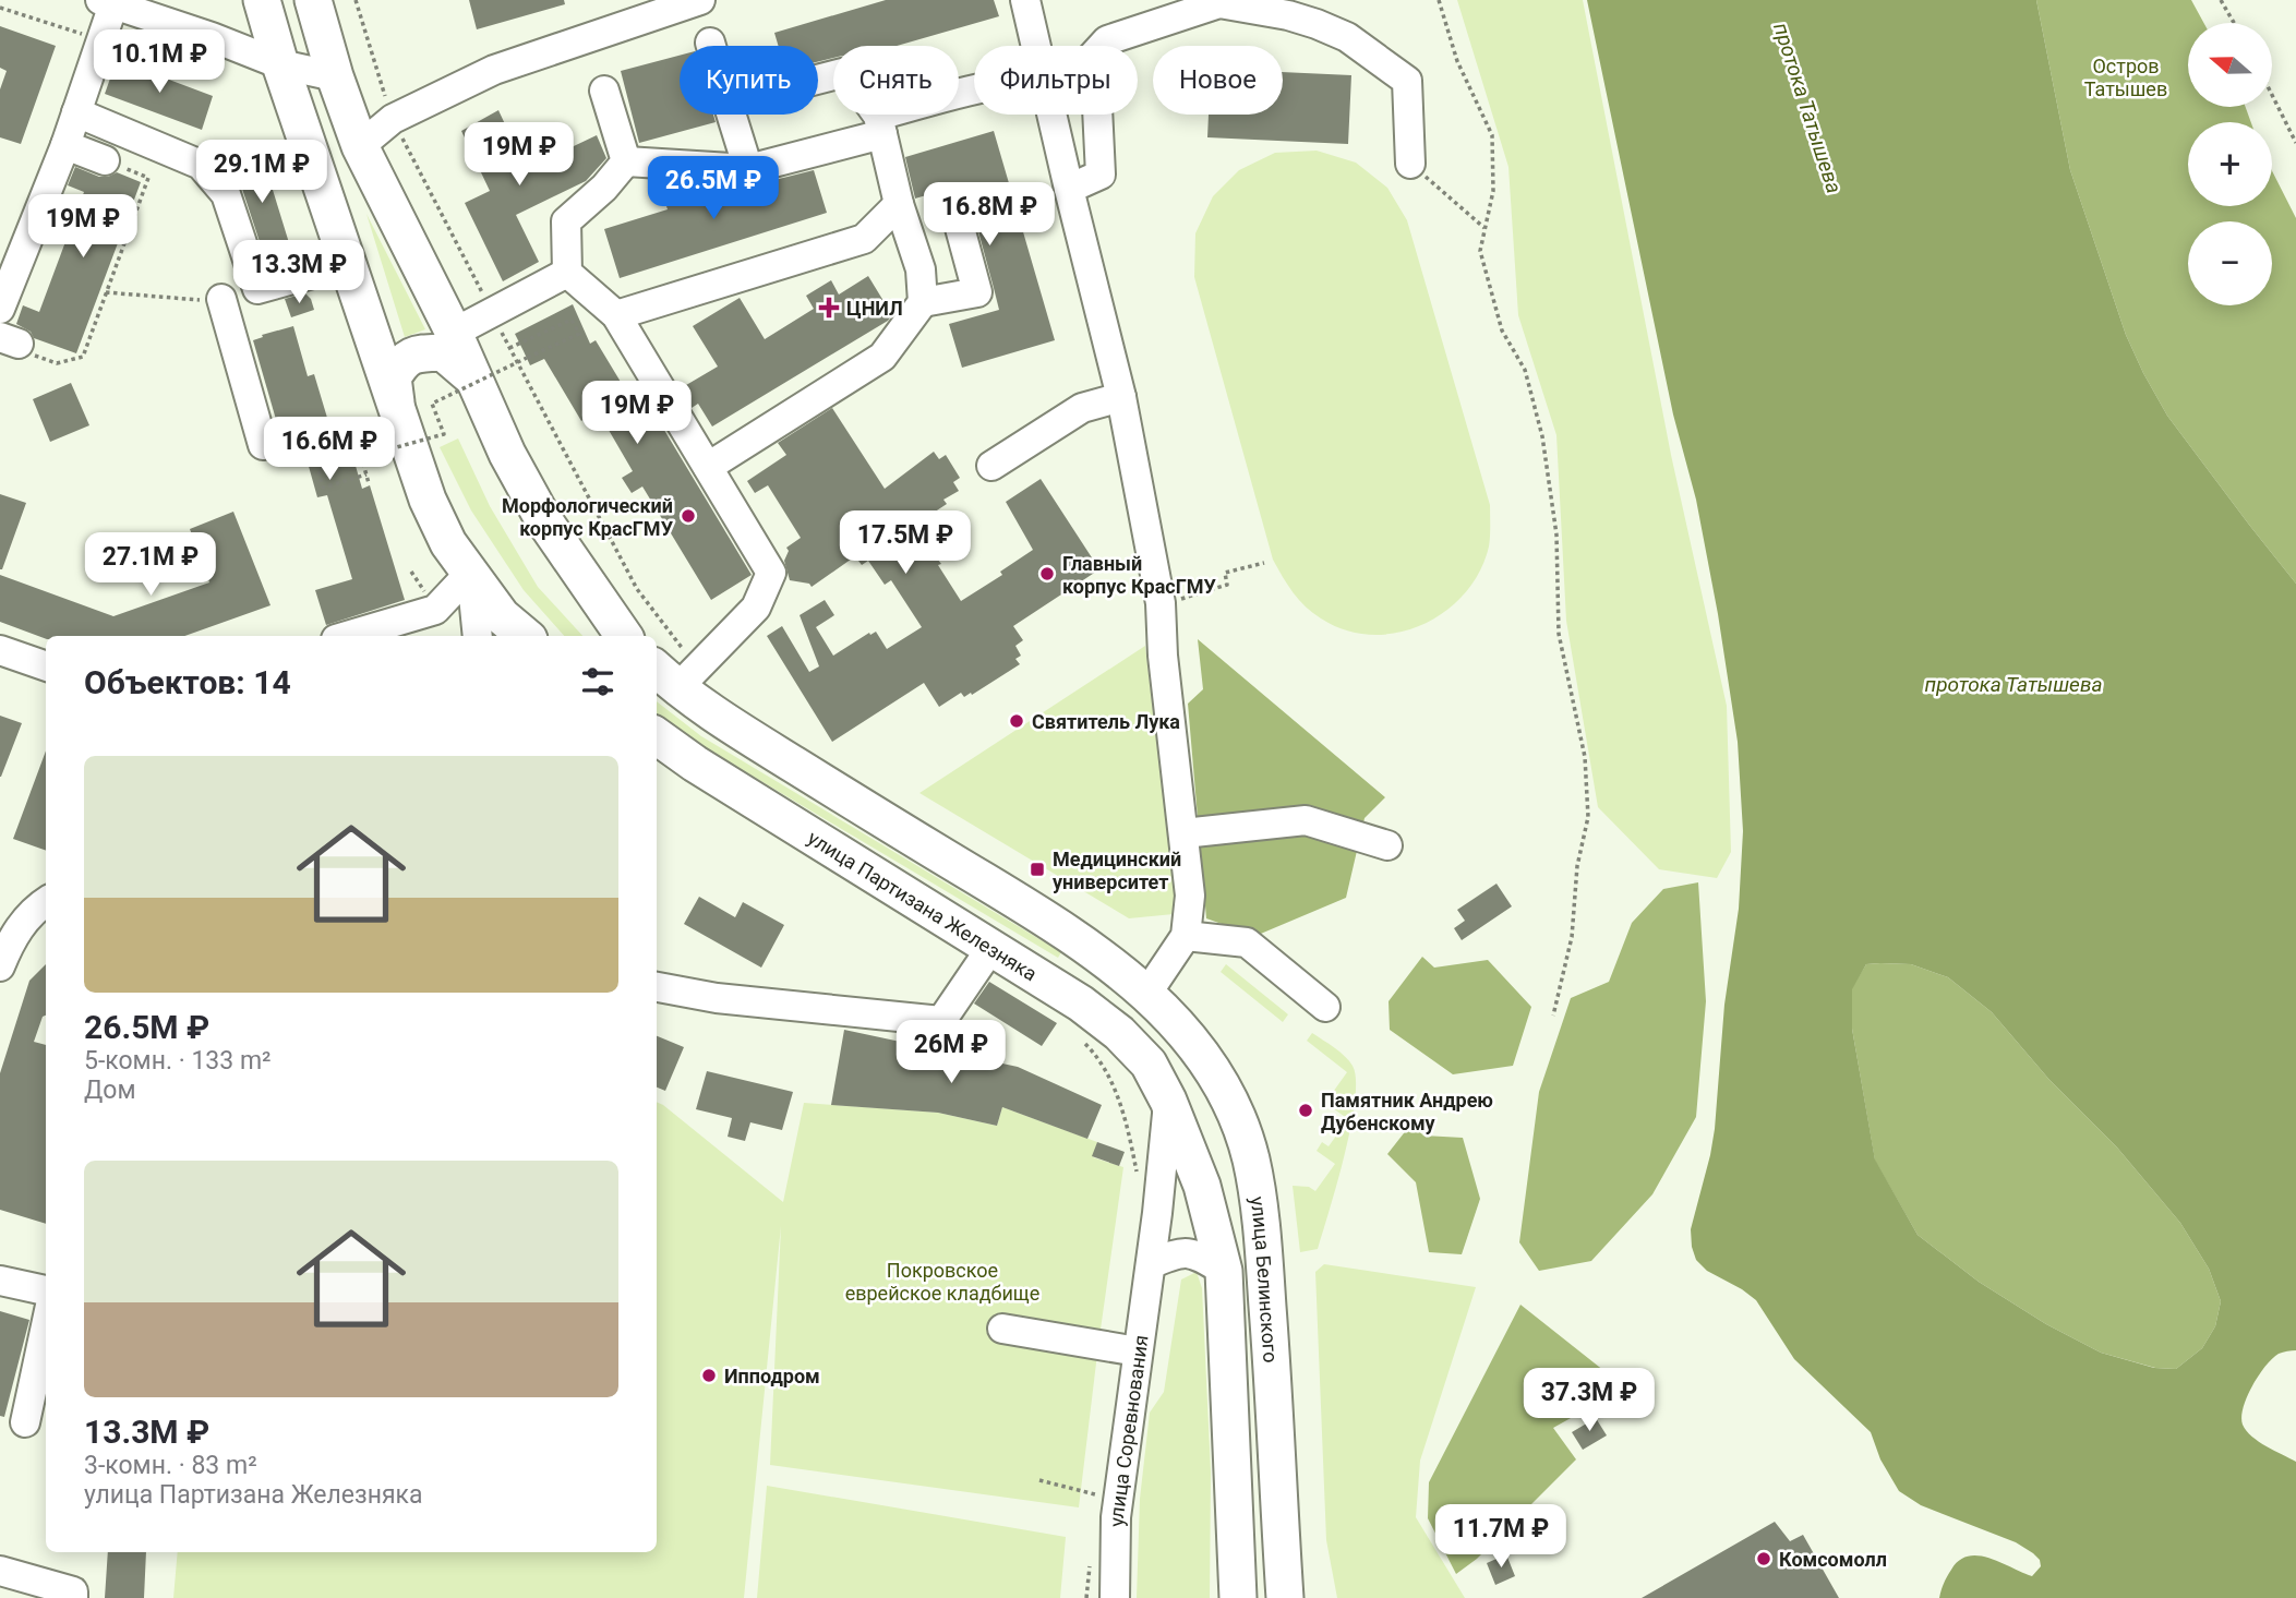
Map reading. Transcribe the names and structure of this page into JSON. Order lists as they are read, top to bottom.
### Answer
{
  "streets": {
    "main road": ["улица Партизана Железняка", "улица Белинского"],
    "street": ["улица Соревнования"]
  },
  "crossings": [
    ["улица Партизана Железняка", "улица Белинского"],
    ["улица Партизана Железняка", "улица Соревнования"],
    ["улица Белинского", "улица Соревнования"]
  ],
  "water": ["протока Татышева"],
  "parks": ["Остров Татышев", "Покровское еврейское кладбище"],
  "places": {
    "health": ["ЦНИЛ"],
    "other": [
      "Морфологический корпус КрасГМУ",
      "Главный корпус КрасГМУ",
      "Святитель Лука",
      "Памятник Андрею Дубенскому",
      "Ипподром",
      "Комсомолл"
    ],
    "transit": ["Медицинский университет"]
  },
  "north": "left",
  "page": {
    "map_buttons": ["+", "−"],
    "price": [
      "10.1M ₽",
      "19M ₽",
      "29.1M ₽",
      "26.5M ₽",
      "16.8M ₽",
      "19M ₽",
      "13.3M ₽",
      "19M ₽",
      "16.6M ₽",
      "17.5M ₽",
      "27.1M ₽",
      "26M ₽",
      "37.3M ₽",
      "11.7M ₽"
    ],
    "chip": [
      "Купить",
      "Снять",
      "Фильтры",
      "Новое"
    ],
    "heading": "Объектов: 14",
    "list": [
      {
        "name": "26.5M ₽",
        "note": "5-комн. · 133 m² · Дом"
      },
      {
        "name": "13.3M ₽",
        "note": "3-комн. · 83 m² · улица Партизана Железняка"
      }
    ]
  }
}
